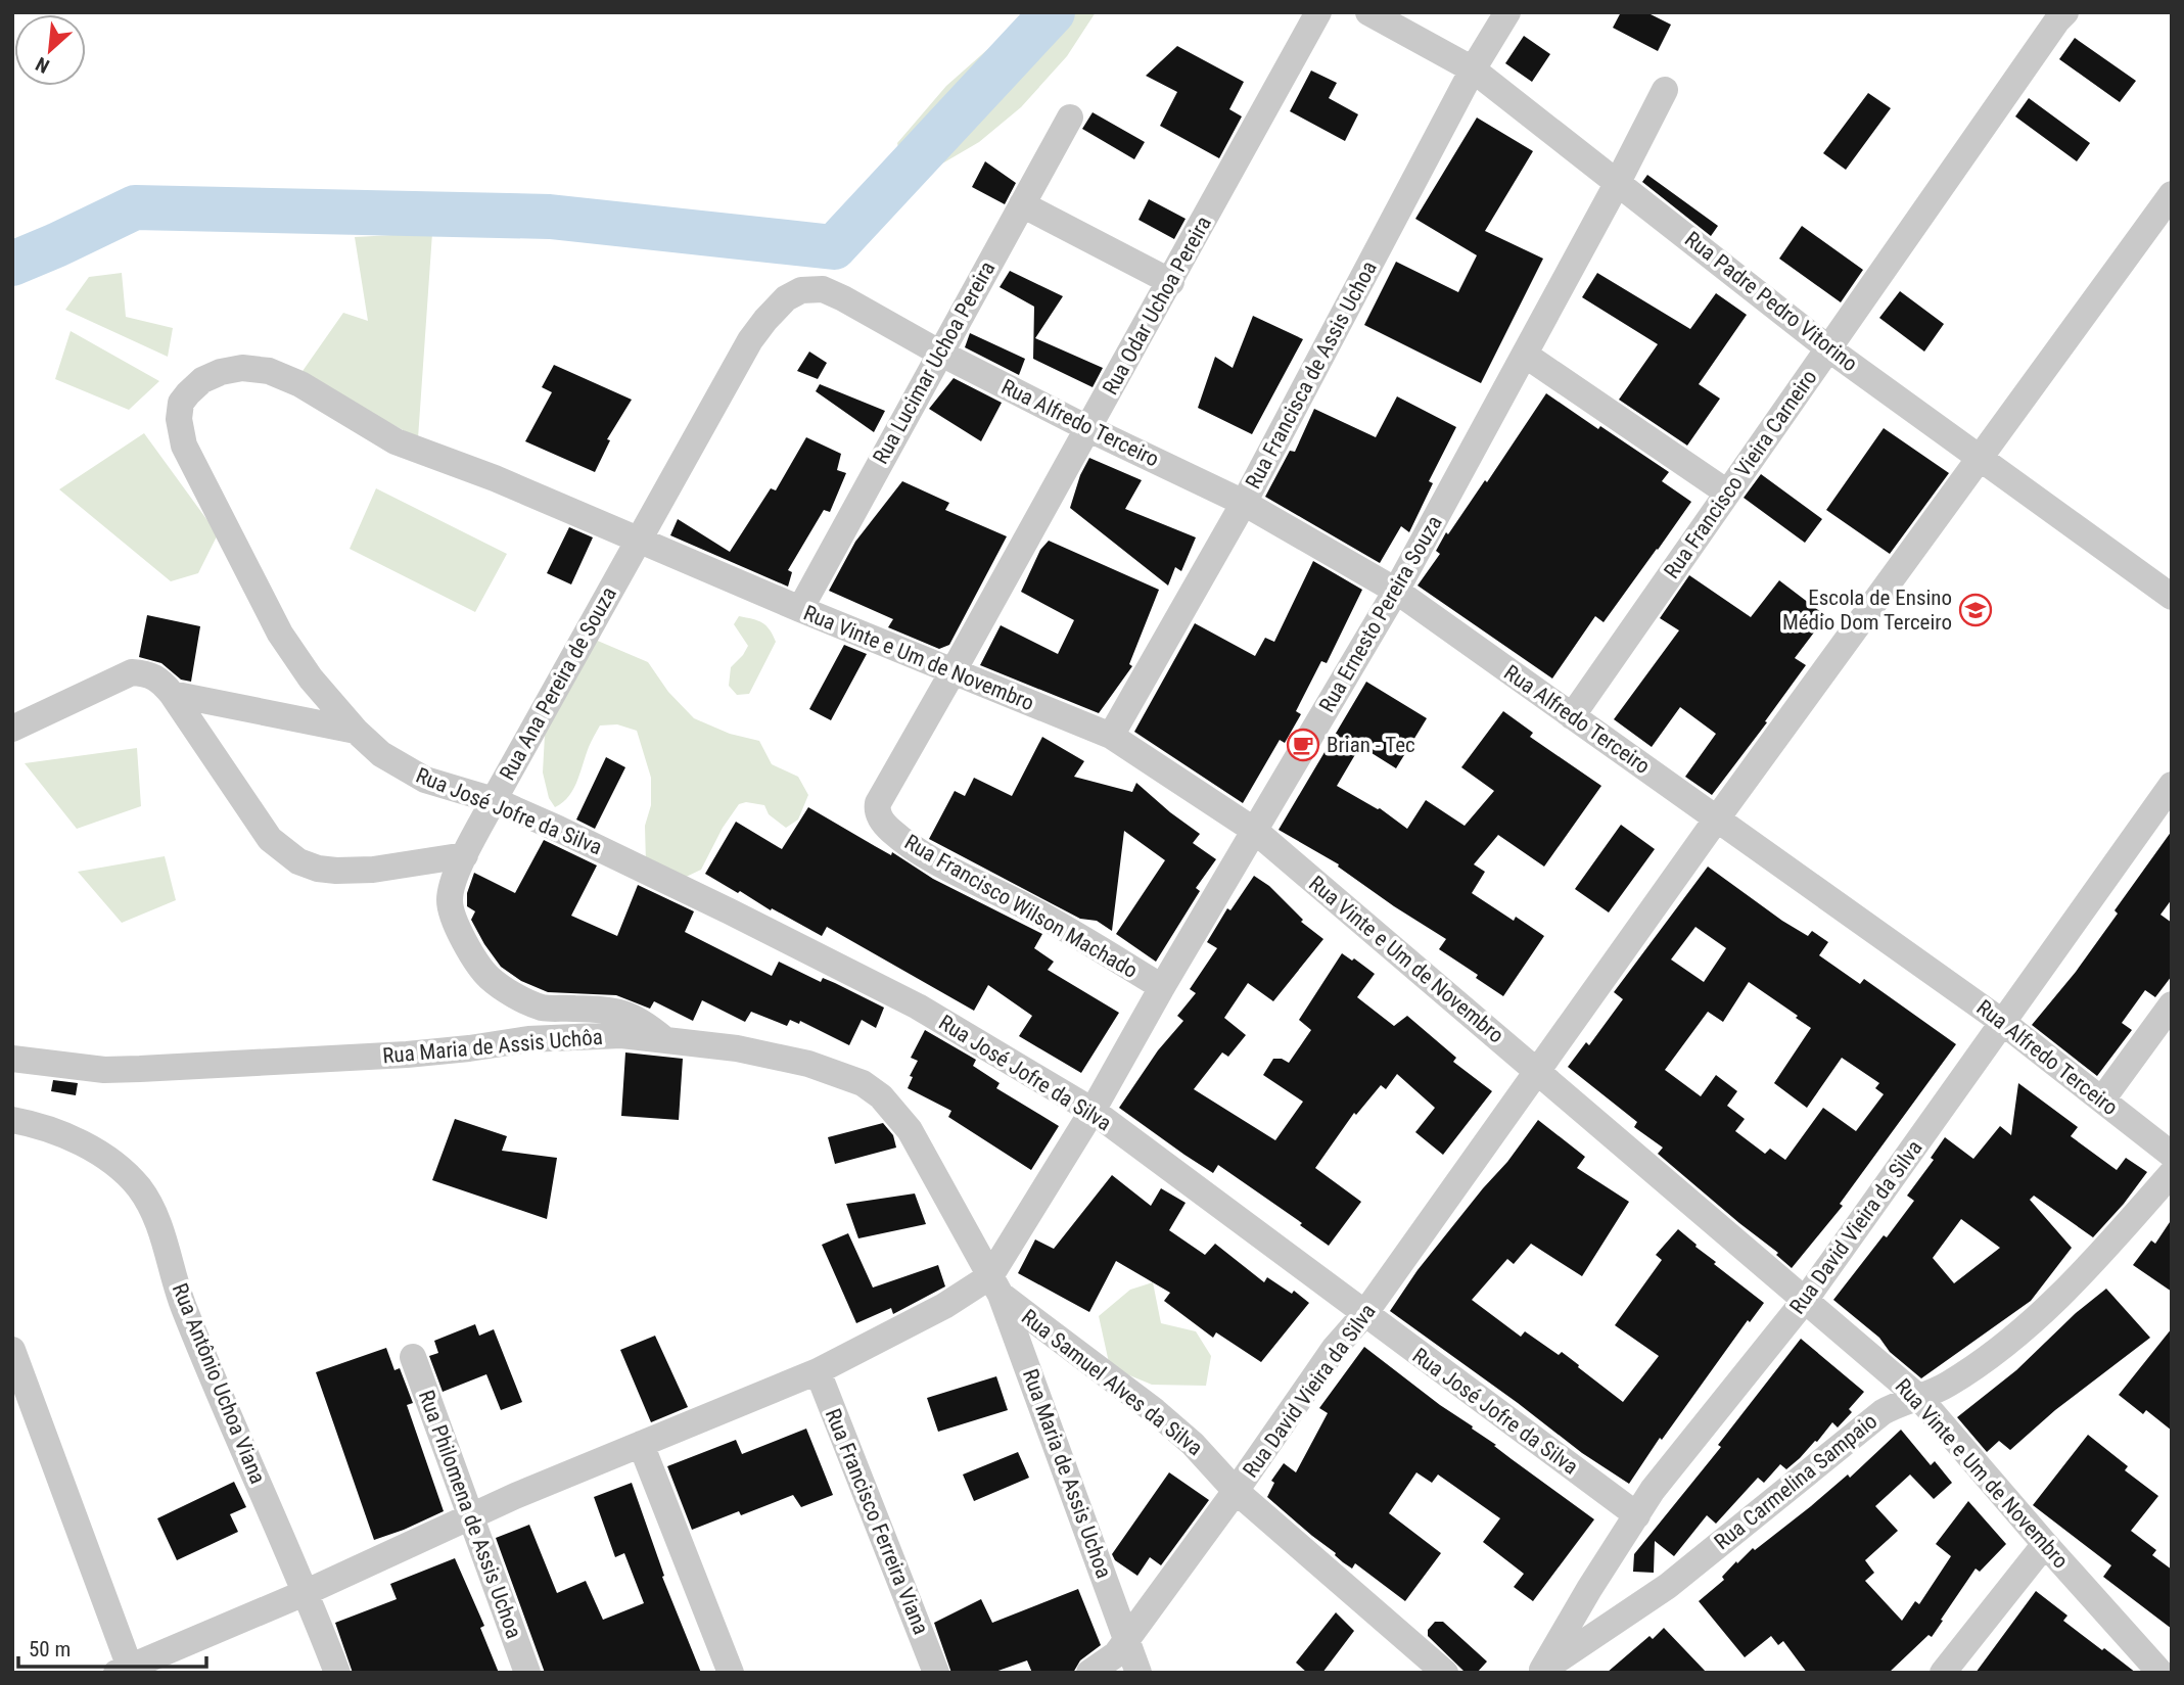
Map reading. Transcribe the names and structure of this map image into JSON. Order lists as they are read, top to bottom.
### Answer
{
  "streets": {
    "street": [
      "Rua Padre Pedro Vitorino",
      "Rua Odar Uchoa Pereira",
      "Rua Lucimar Uchoa Pereira",
      "Rua Francisca de Assis Uchoa",
      "Rua Alfredo Terceiro",
      "Rua Francisco Vieira Carneiro",
      "Rua Ernesto Pereira Souza",
      "Rua Vinte e Um de Novembro",
      "Rua Ana Pereira de Souza",
      "Rua José Jofre da Silva",
      "Rua Francisco Wilson Machado",
      "Rua Maria de Assis Uchôa",
      "Rua David Vieira da Silva",
      "Rua Samuel Alves da Silva",
      "Rua Antônio Uchoa Viana",
      "Rua Maria de Assis Uchoa",
      "Rua Carmelina Sampaio",
      "Rua Philomena de Assis Uchoa",
      "Rua Francisco Ferreira Viana"
    ]
  },
  "crossings": [
    ["Rua Padre Pedro Vitorino", "Rua Francisca de Assis Uchoa"],
    ["Rua Padre Pedro Vitorino", "Rua Francisco Vieira Carneiro"],
    ["Rua Padre Pedro Vitorino", "Rua Ernesto Pereira Souza"],
    ["Rua Odar Uchoa Pereira", "Rua Alfredo Terceiro"],
    ["Rua Odar Uchoa Pereira", "Rua Vinte e Um de Novembro"],
    ["Rua Odar Uchoa Pereira", "Rua Francisco Wilson Machado"],
    ["Rua Lucimar Uchoa Pereira", "Rua Alfredo Terceiro"],
    ["Rua Lucimar Uchoa Pereira", "Rua Vinte e Um de Novembro"],
    ["Rua Francisca de Assis Uchoa", "Rua Alfredo Terceiro"],
    ["Rua Francisca de Assis Uchoa", "Rua Vinte e Um de Novembro"],
    ["Rua Alfredo Terceiro", "Rua Francisco Vieira Carneiro"],
    ["Rua Alfredo Terceiro", "Rua Ernesto Pereira Souza"],
    ["Rua Alfredo Terceiro", "Rua Ana Pereira de Souza"],
    ["Rua Alfredo Terceiro", "Rua David Vieira da Silva"],
    ["Rua Ernesto Pereira Souza", "Rua Vinte e Um de Novembro"],
    ["Rua Ernesto Pereira Souza", "Rua José Jofre da Silva"],
    ["Rua Ernesto Pereira Souza", "Rua Francisco Wilson Machado"],
    ["Rua Ernesto Pereira Souza", "Rua Maria de Assis Uchôa"],
    ["Rua Ernesto Pereira Souza", "Rua Samuel Alves da Silva"],
    ["Rua Ernesto Pereira Souza", "Rua Maria de Assis Uchoa"],
    ["Rua Vinte e Um de Novembro", "Rua Ana Pereira de Souza"],
    ["Rua Vinte e Um de Novembro", "Rua José Jofre da Silva"],
    ["Rua Vinte e Um de Novembro", "Rua Francisco Wilson Machado"],
    ["Rua Vinte e Um de Novembro", "Rua David Vieira da Silva"],
    ["Rua Vinte e Um de Novembro", "Rua Carmelina Sampaio"],
    ["Rua Ana Pereira de Souza", "Rua José Jofre da Silva"],
    ["Rua José Jofre da Silva", "Rua David Vieira da Silva"],
    ["Rua Maria de Assis Uchôa", "Rua Samuel Alves da Silva"],
    ["Rua Maria de Assis Uchôa", "Rua Maria de Assis Uchoa"],
    ["Rua David Vieira da Silva", "Rua Samuel Alves da Silva"],
    ["Rua David Vieira da Silva", "Rua Maria de Assis Uchoa"],
    ["Rua David Vieira da Silva", "Rua Carmelina Sampaio"],
    ["Rua Samuel Alves da Silva", "Rua Maria de Assis Uchoa"]
  ],
  "places": {
    "school or university": ["Escola de Ensino Médio Dom Terceiro"],
    "cafe": ["Brian - Tec"]
  },
  "scale_bar": "50 m",
  "north": "bottom left"
}
